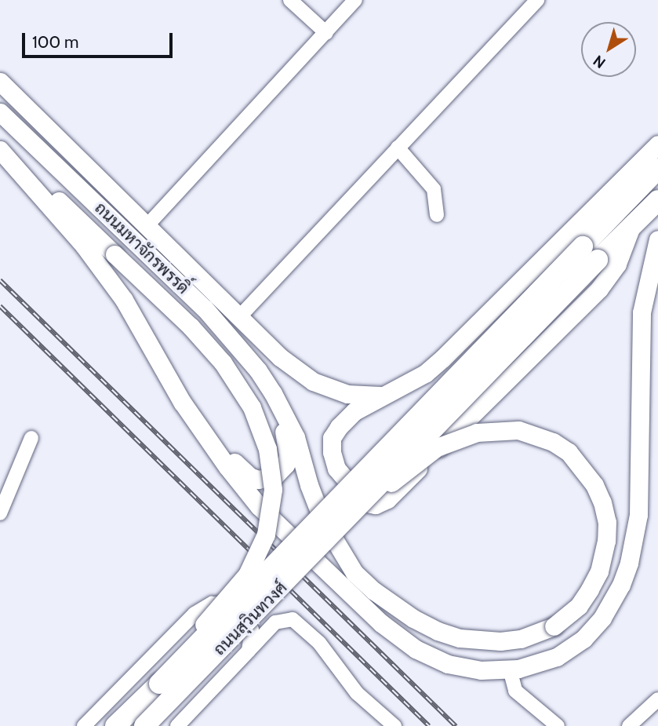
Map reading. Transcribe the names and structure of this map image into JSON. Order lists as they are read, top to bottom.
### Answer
{
  "streets": {
    "highway": ["ถนนสุวินทวงศ์"],
    "main road": ["ถนนมหาจักรพรรดิ์"]
  },
  "scale_bar": "100 m",
  "north": "bottom left"
}
